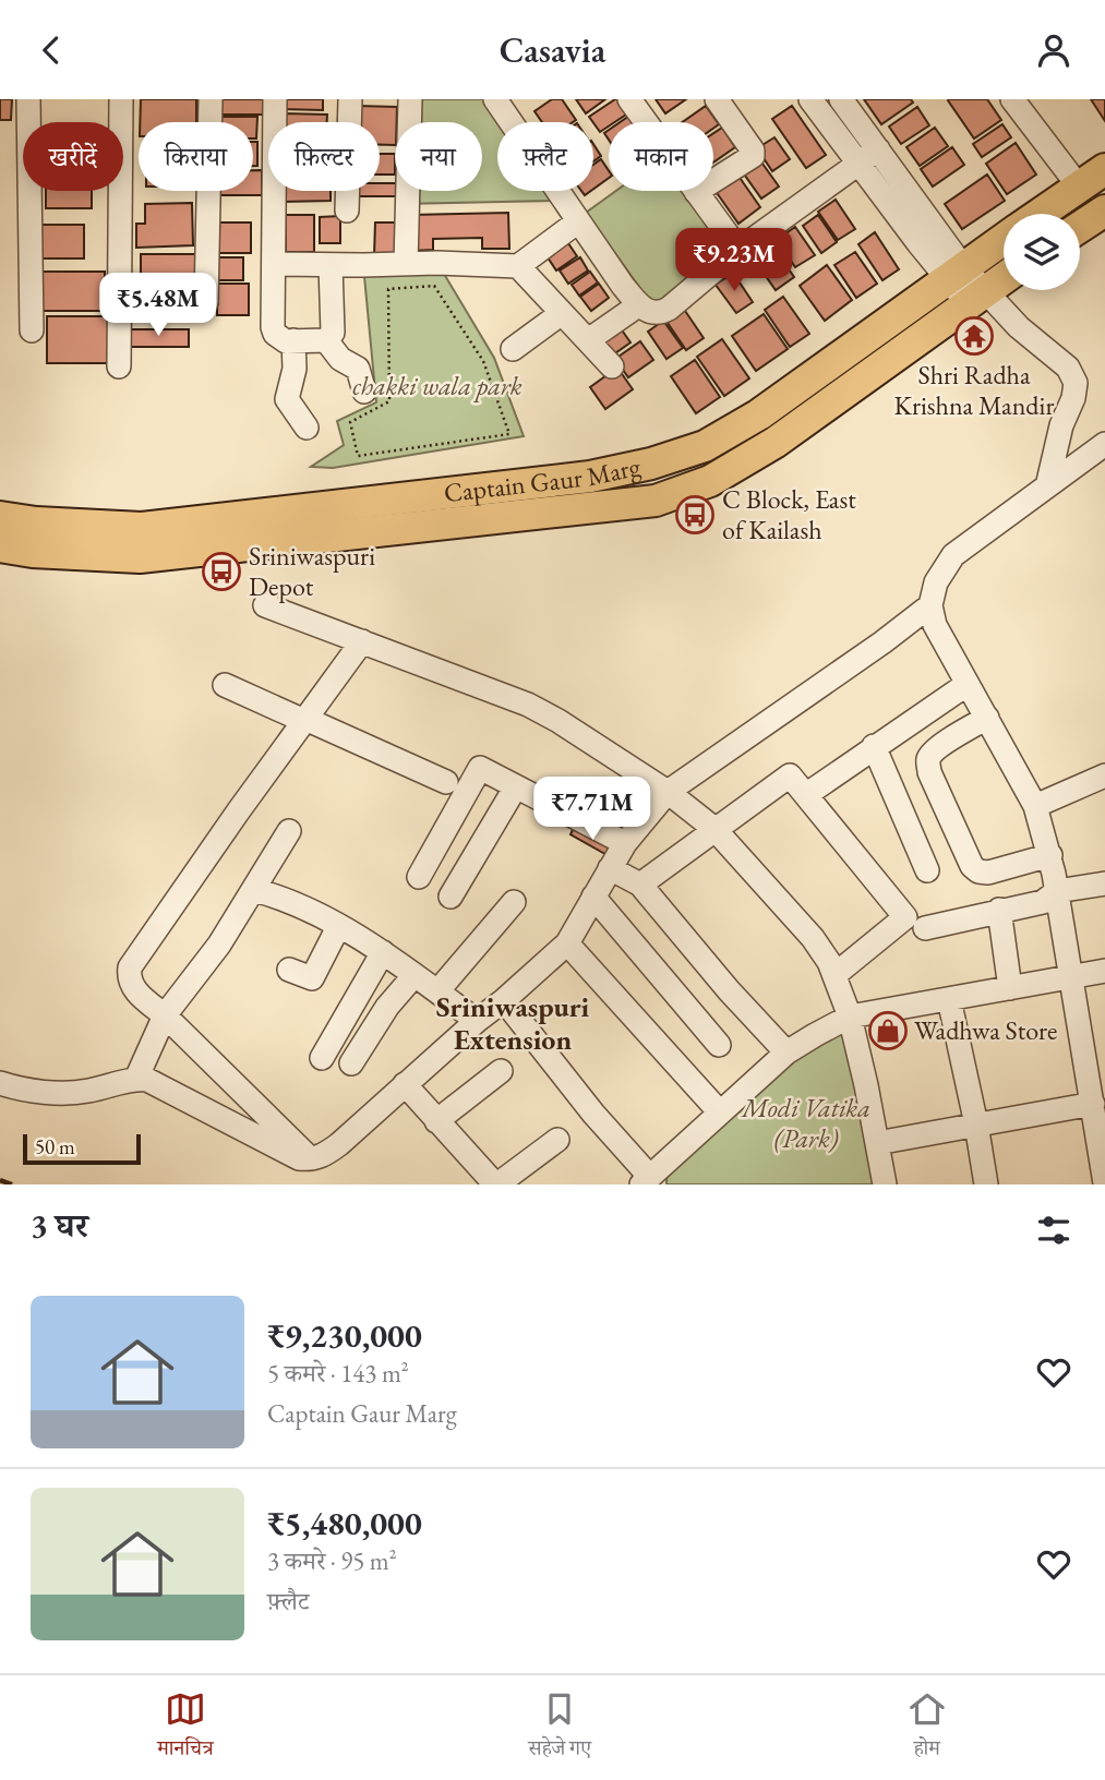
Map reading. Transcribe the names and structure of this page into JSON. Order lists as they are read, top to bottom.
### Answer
{
  "streets": {
    "main road": ["Captain Gaur Marg"]
  },
  "districts": ["Sriniwaspuri Extension"],
  "parks": ["chakki wala park", "Modi Vatika (Park)"],
  "places": {
    "temple": ["Shri Radha Krishna Mandir"],
    "bus stop": ["C Block, East of Kailash", "Sriniwaspuri Depot"],
    "shop": ["Wadhwa Store"]
  },
  "scale_bar": "50 m",
  "page": {
    "header": "Casavia",
    "chip": [
      "खरीदें",
      "किराया",
      "फ़िल्टर",
      "नया",
      "फ़्लैट",
      "मकान"
    ],
    "price": ["₹9.23M", "₹5.48M", "₹7.71M"],
    "scale": "50 m",
    "heading": "3 घर",
    "list": [
      {
        "name": "₹9,230,000",
        "note": "5 कमरे · 143 m² · Captain Gaur Marg"
      },
      {
        "name": "₹5,480,000",
        "note": "3 कमरे · 95 m² · फ़्लैट"
      }
    ],
    "tabs": ["मानचित्र", "सहेजे गए", "होम"]
  }
}
